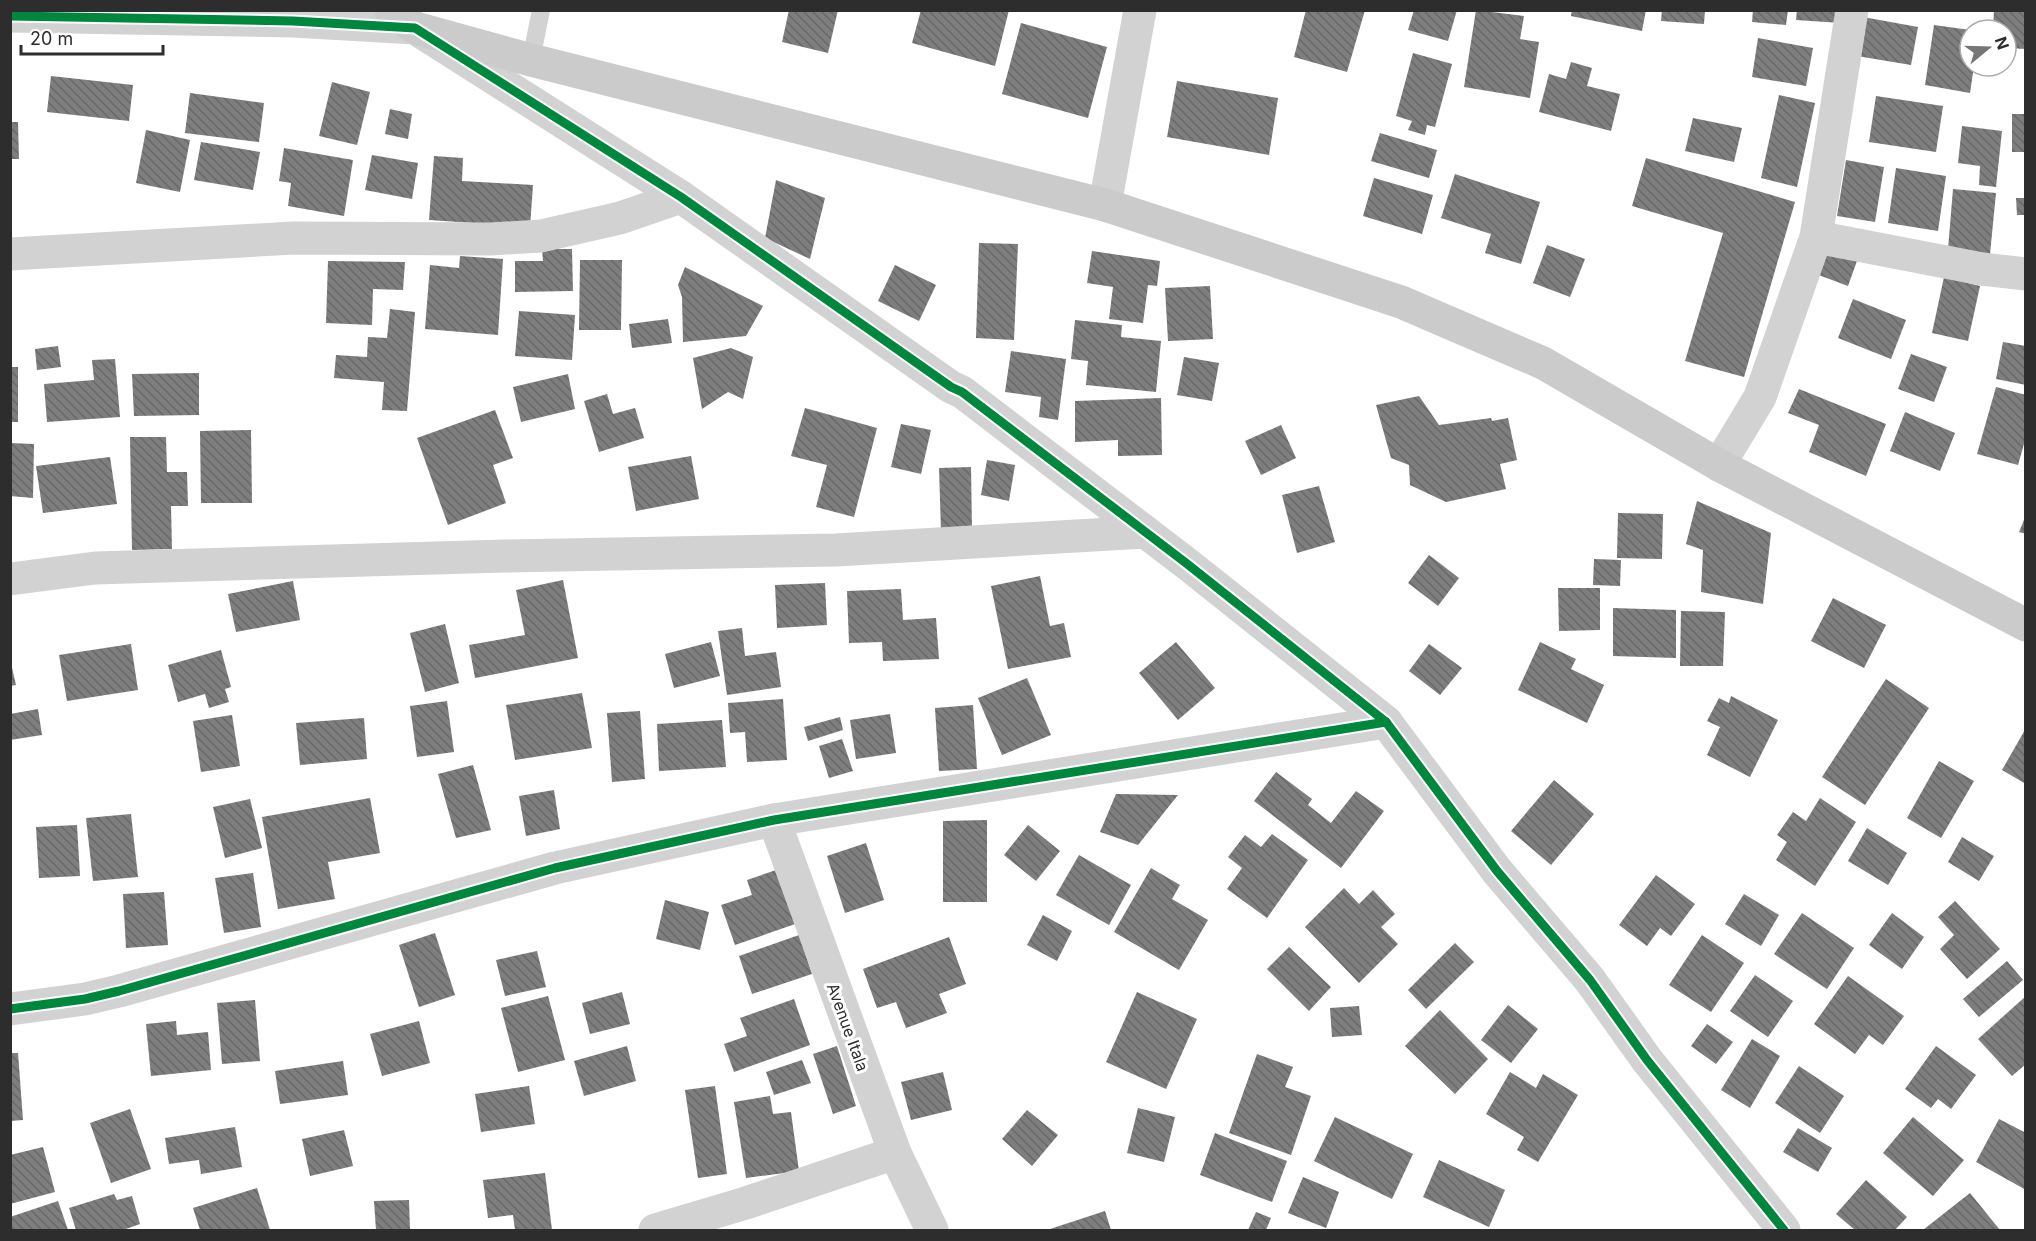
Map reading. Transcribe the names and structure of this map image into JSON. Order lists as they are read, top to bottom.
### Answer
{
  "streets": {
    "street": ["Avenue Itala"]
  },
  "scale_bar": "20 m",
  "north": "right"
}
